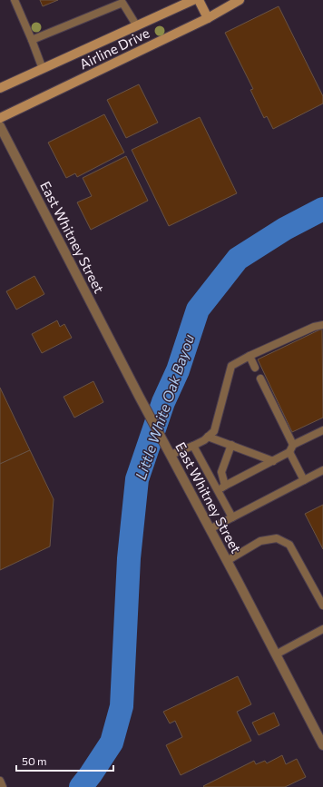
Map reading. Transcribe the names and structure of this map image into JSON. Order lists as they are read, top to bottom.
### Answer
{
  "streets": {
    "main road": ["Airline Drive"],
    "street": ["East Whitney Street"]
  },
  "water": ["Little White Oak Bayou"],
  "scale_bar": "50 m"
}
